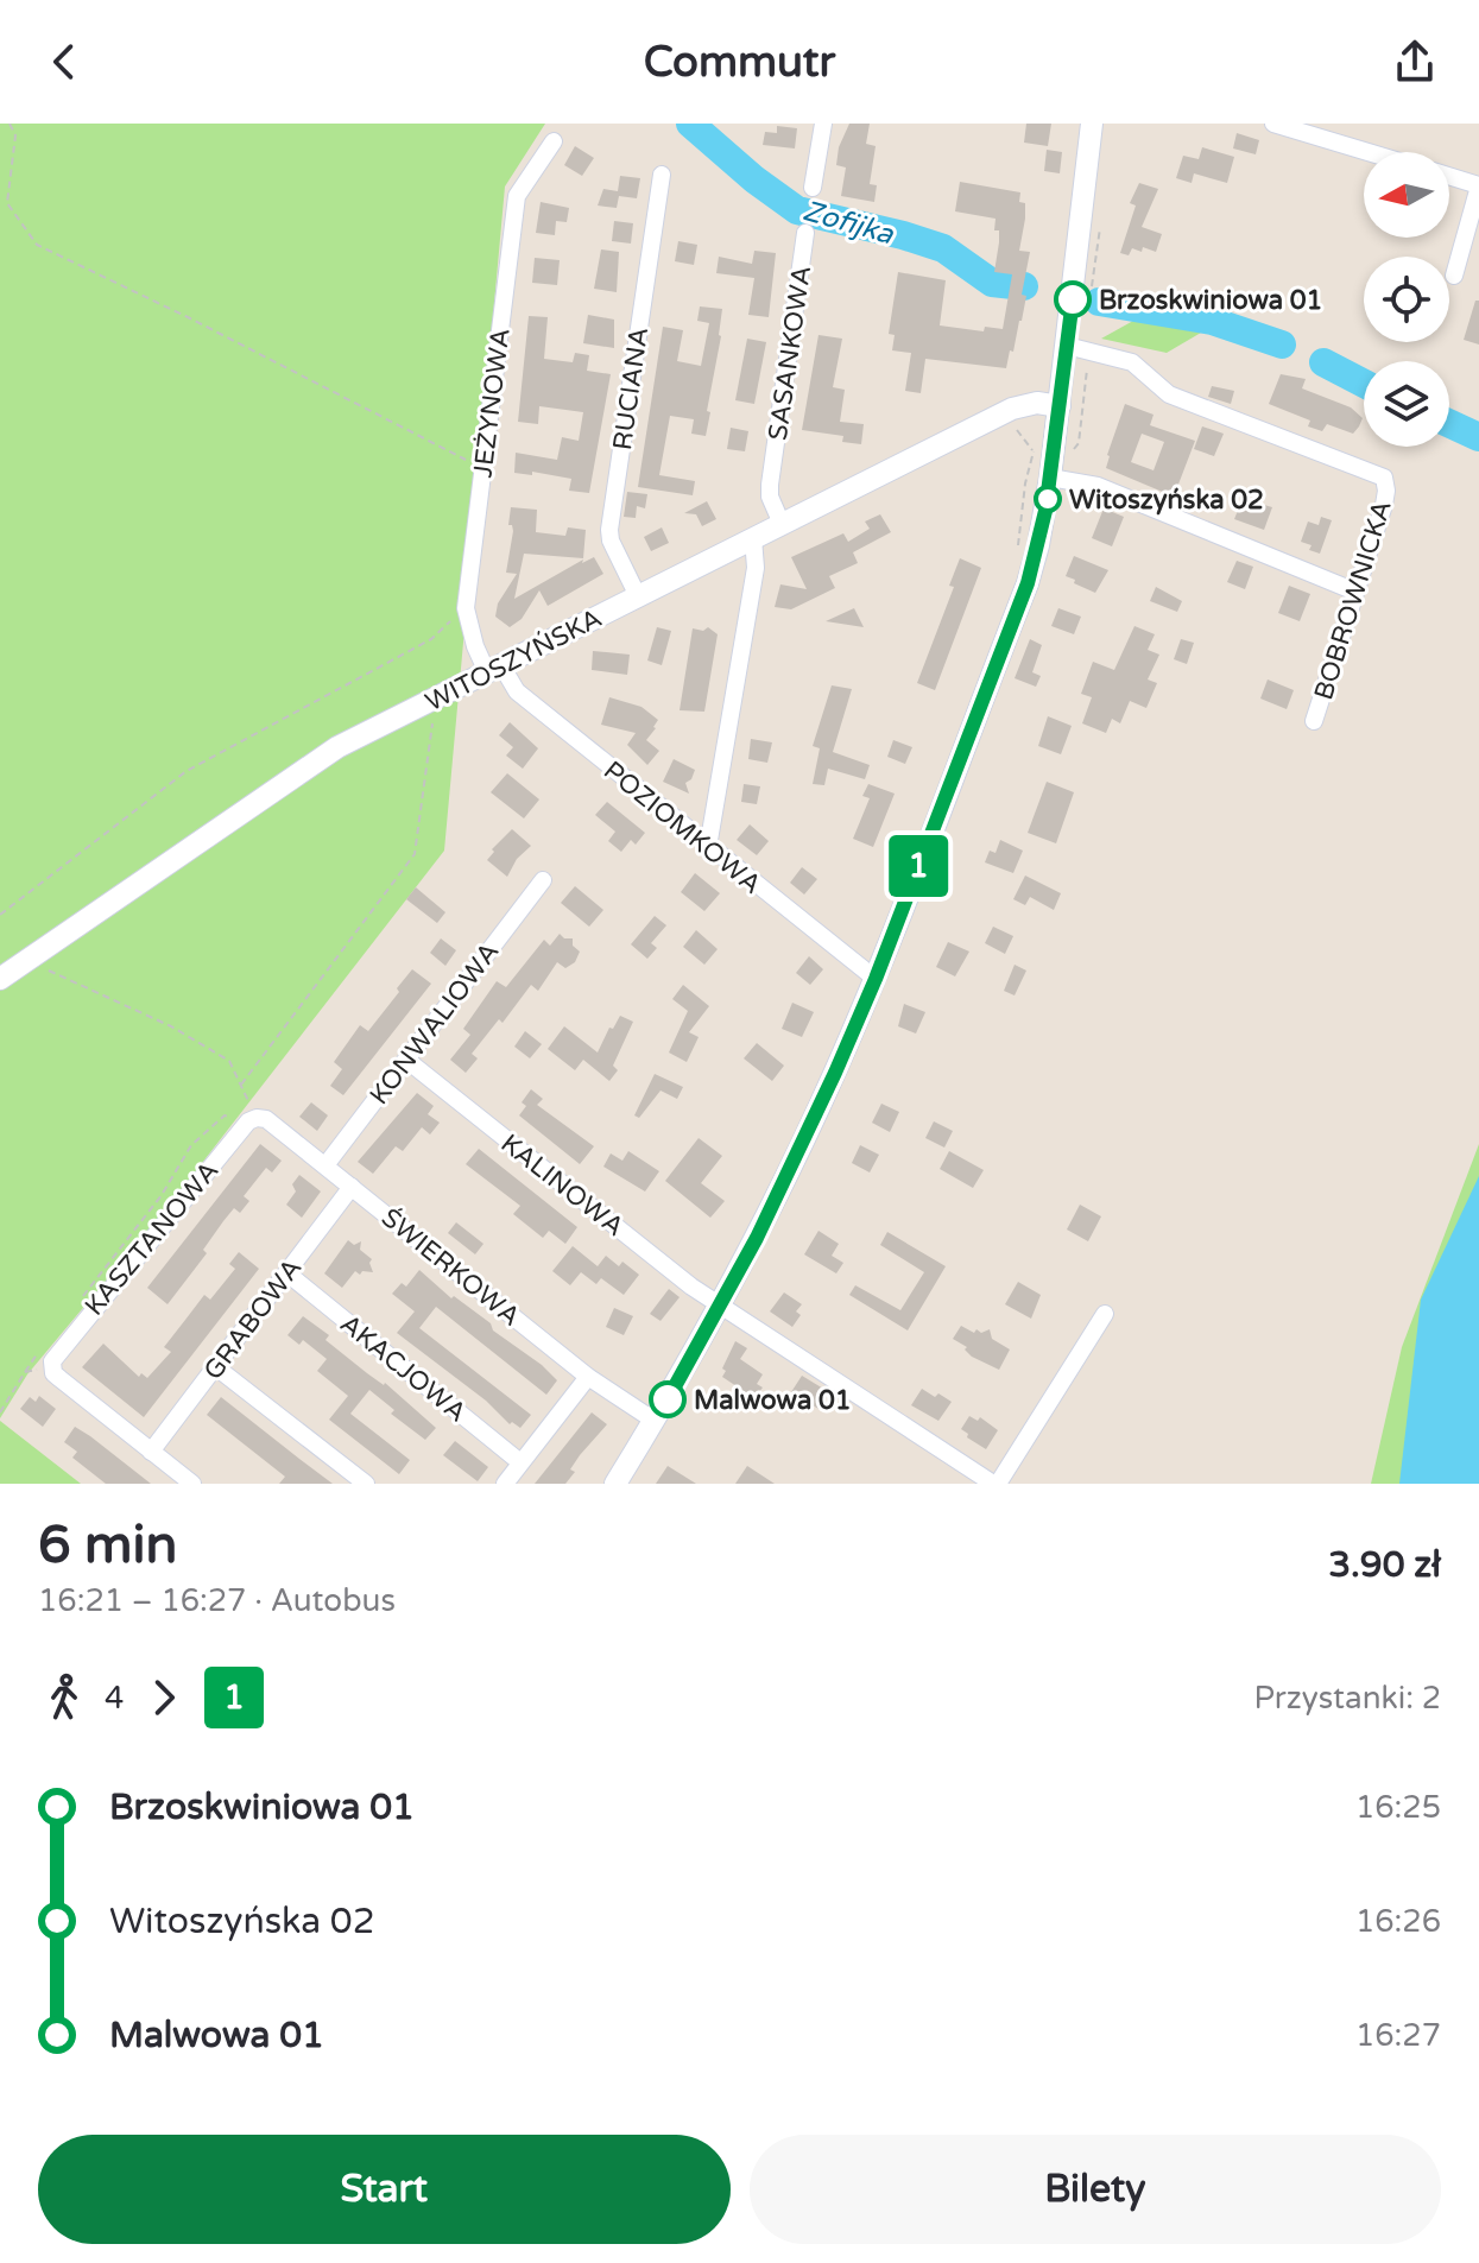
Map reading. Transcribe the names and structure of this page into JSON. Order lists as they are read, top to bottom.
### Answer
{
  "streets": {
    "street": [
      "SASANKOWA",
      "RUCIANA",
      "JEŻYNOWA",
      "BOBROWNICKA",
      "WITOSZYŃSKA",
      "POZIOMKOWA",
      "KONWALIOWA",
      "KALINOWA",
      "KASZTANOWA",
      "ŚWIERKOWA",
      "GRABOWA",
      "AKACJOWA"
    ]
  },
  "crossings": [
    ["SASANKOWA", "WITOSZYŃSKA"],
    ["RUCIANA", "WITOSZYŃSKA"],
    ["JEŻYNOWA", "WITOSZYŃSKA"],
    ["JEŻYNOWA", "POZIOMKOWA"],
    ["WITOSZYŃSKA", "POZIOMKOWA"],
    ["KONWALIOWA", "KALINOWA"],
    ["KONWALIOWA", "ŚWIERKOWA"],
    ["KASZTANOWA", "ŚWIERKOWA"],
    ["ŚWIERKOWA", "GRABOWA"],
    ["GRABOWA", "AKACJOWA"]
  ],
  "water": ["Zofijka"],
  "places": ["Brzoskwiniowa 01", "Witoszyńska 02", "Malwowa 01"],
  "lines": ["bus line 1"],
  "north": "left",
  "page": {
    "header": "Commutr",
    "on_map": "1",
    "heading": ["6 min", "16:21 – 16:27 · Autobus", "3.90 zł"],
    "legs": ["4", "1", "Przystanki: 2"],
    "list": [
      {
        "name": "Brzoskwiniowa 01",
        "value": "16:25"
      },
      {
        "name": "Witoszyńska 02",
        "value": "16:26"
      },
      {
        "name": "Malwowa 01",
        "value": "16:27"
      }
    ],
    "buttons": ["Start", "Bilety"]
  }
}
